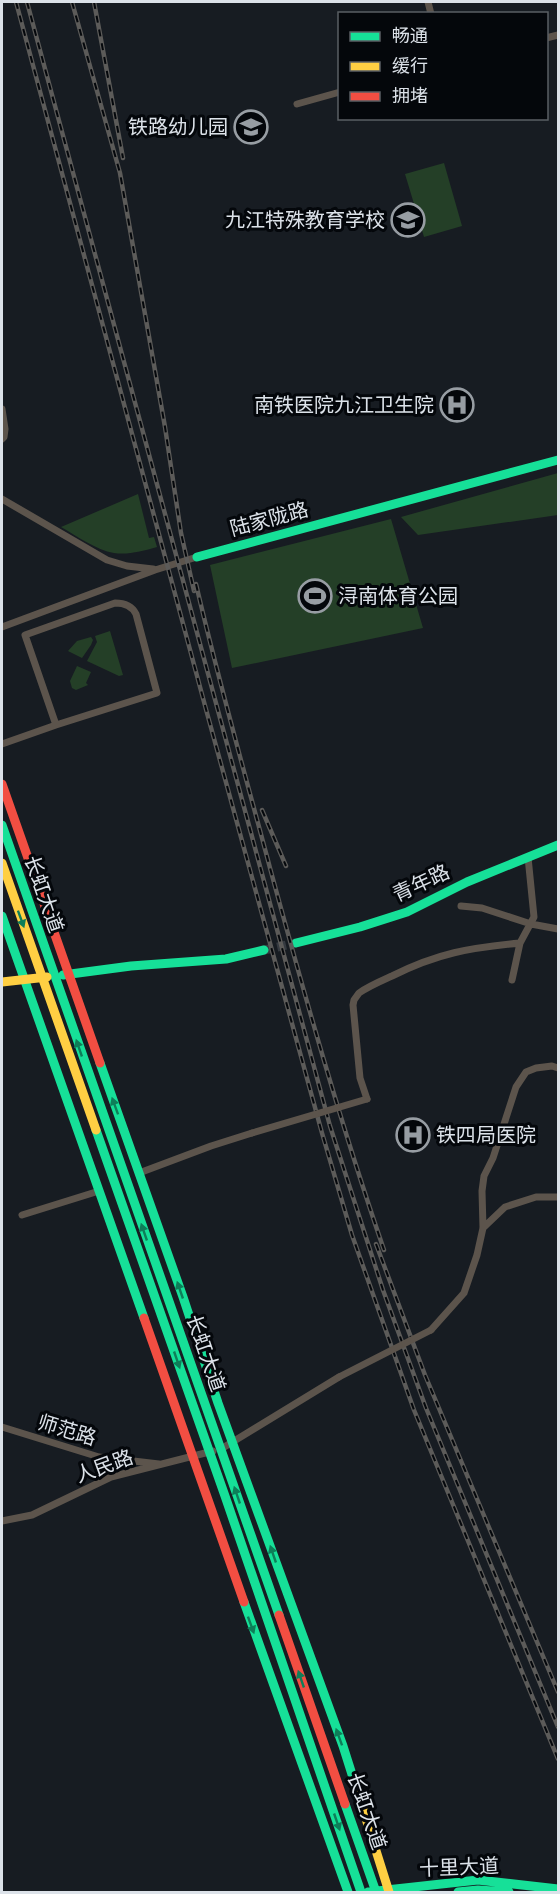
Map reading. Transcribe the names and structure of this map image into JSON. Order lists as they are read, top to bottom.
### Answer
{
  "streets": {
    "main road": [
      "陆家陇路",
      "青年路",
      "长虹大道",
      "十里大道"
    ],
    "street": ["师范路", "人民路"]
  },
  "crossings": [
    ["长虹大道", "人民路"],
    ["长虹大道", "十里大道"],
    ["师范路", "人民路"]
  ],
  "places": {
    "school or university": ["铁路幼儿园", "九江特殊教育学校"],
    "hospital": ["南铁医院九江卫生院", "铁四局医院"],
    "sports": ["浔南体育公园"]
  },
  "legend": ["畅通", "缓行", "拥堵"]
}
